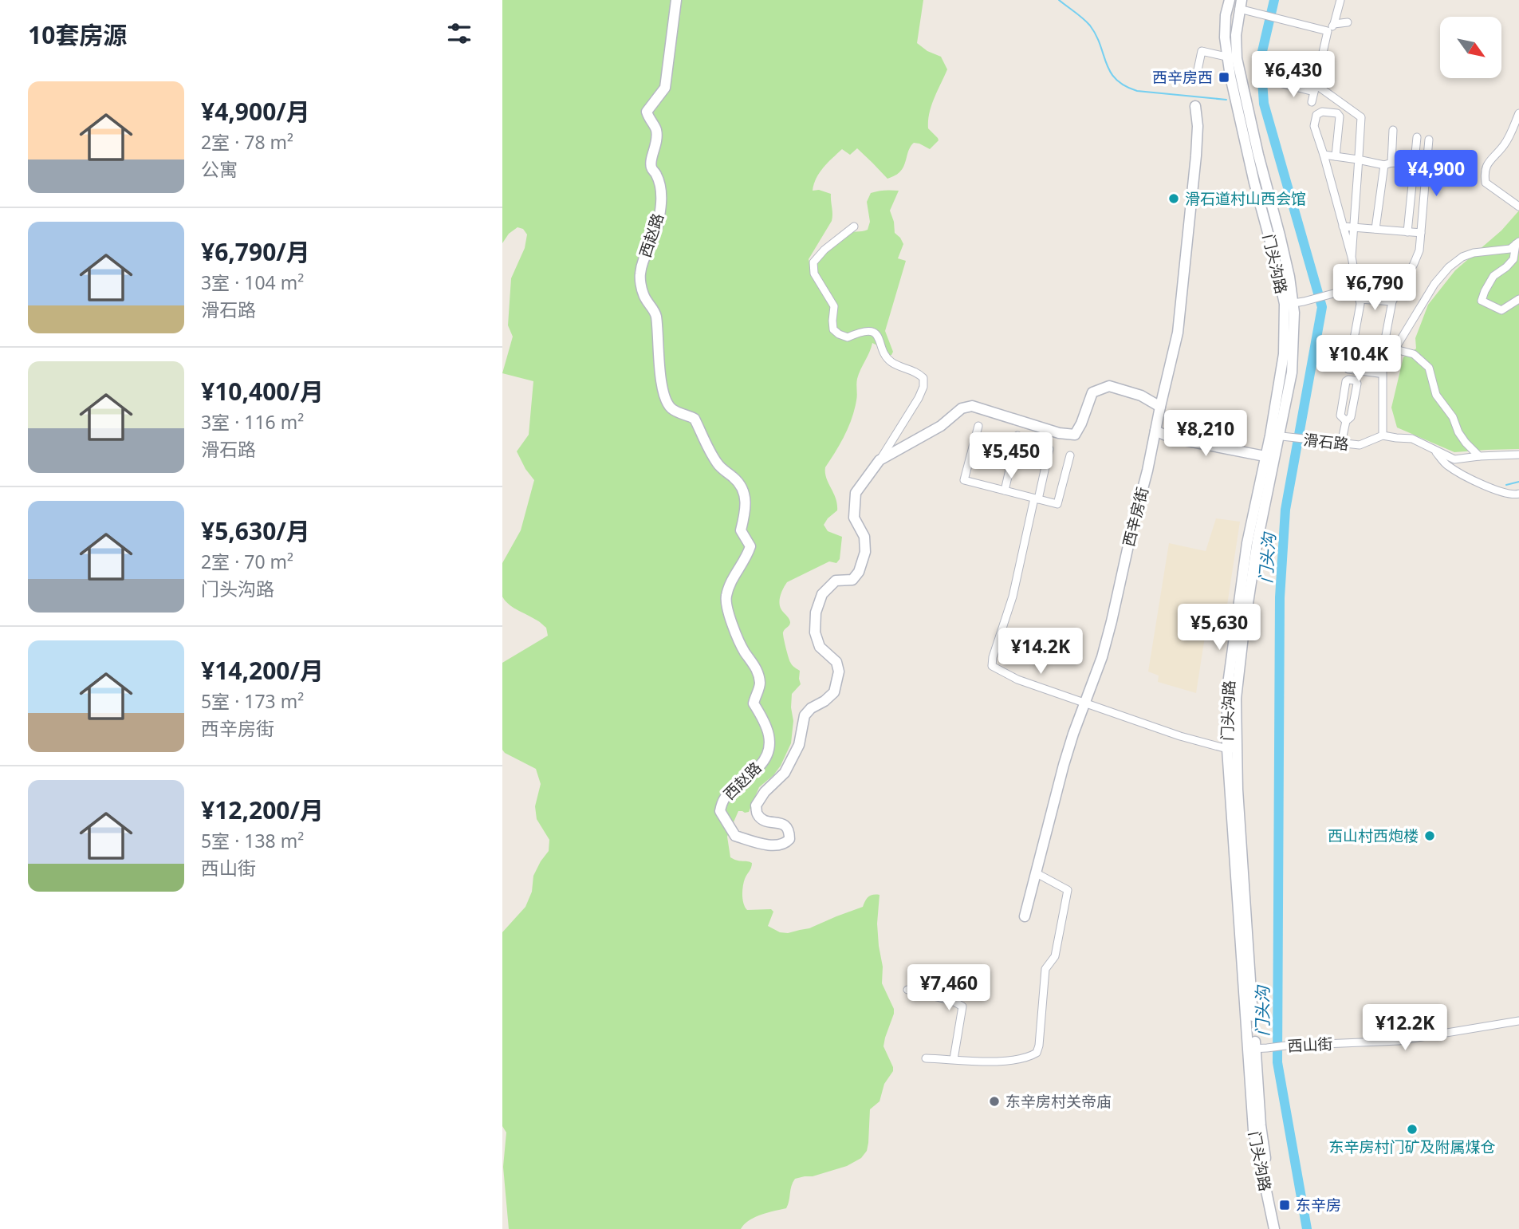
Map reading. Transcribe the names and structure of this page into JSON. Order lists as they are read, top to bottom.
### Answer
{
  "streets": {
    "street": [
      "西赵路",
      "门头沟路",
      "滑石路",
      "西辛房街",
      "西山街"
    ]
  },
  "crossings": [
    ["西赵路", "西辛房街"],
    ["门头沟路", "滑石路"],
    ["门头沟路", "西山街"]
  ],
  "water": ["门头沟"],
  "places": {
    "transit": ["西辛房西", "东辛房"],
    "other": [
      "滑石道村山西会馆",
      "西山村西炮楼",
      "东辛房村关帝庙",
      "东辛房村门矿及附属煤仓"
    ]
  },
  "north": "bottom right",
  "page": {
    "heading": "10套房源",
    "price": [
      "¥6,430",
      "¥4,900",
      "¥6,790",
      "¥10.4K",
      "¥8,210",
      "¥5,450",
      "¥5,630",
      "¥14.2K",
      "¥7,460",
      "¥12.2K"
    ],
    "list": [
      {
        "name": "¥4,900/月",
        "note": "2室 · 78 m² · 公寓"
      },
      {
        "name": "¥6,790/月",
        "note": "3室 · 104 m² · 滑石路"
      },
      {
        "name": "¥10,400/月",
        "note": "3室 · 116 m² · 滑石路"
      },
      {
        "name": "¥5,630/月",
        "note": "2室 · 70 m² · 门头沟路"
      },
      {
        "name": "¥14,200/月",
        "note": "5室 · 173 m² · 西辛房街"
      },
      {
        "name": "¥12,200/月",
        "note": "5室 · 138 m² · 西山街"
      }
    ]
  }
}
